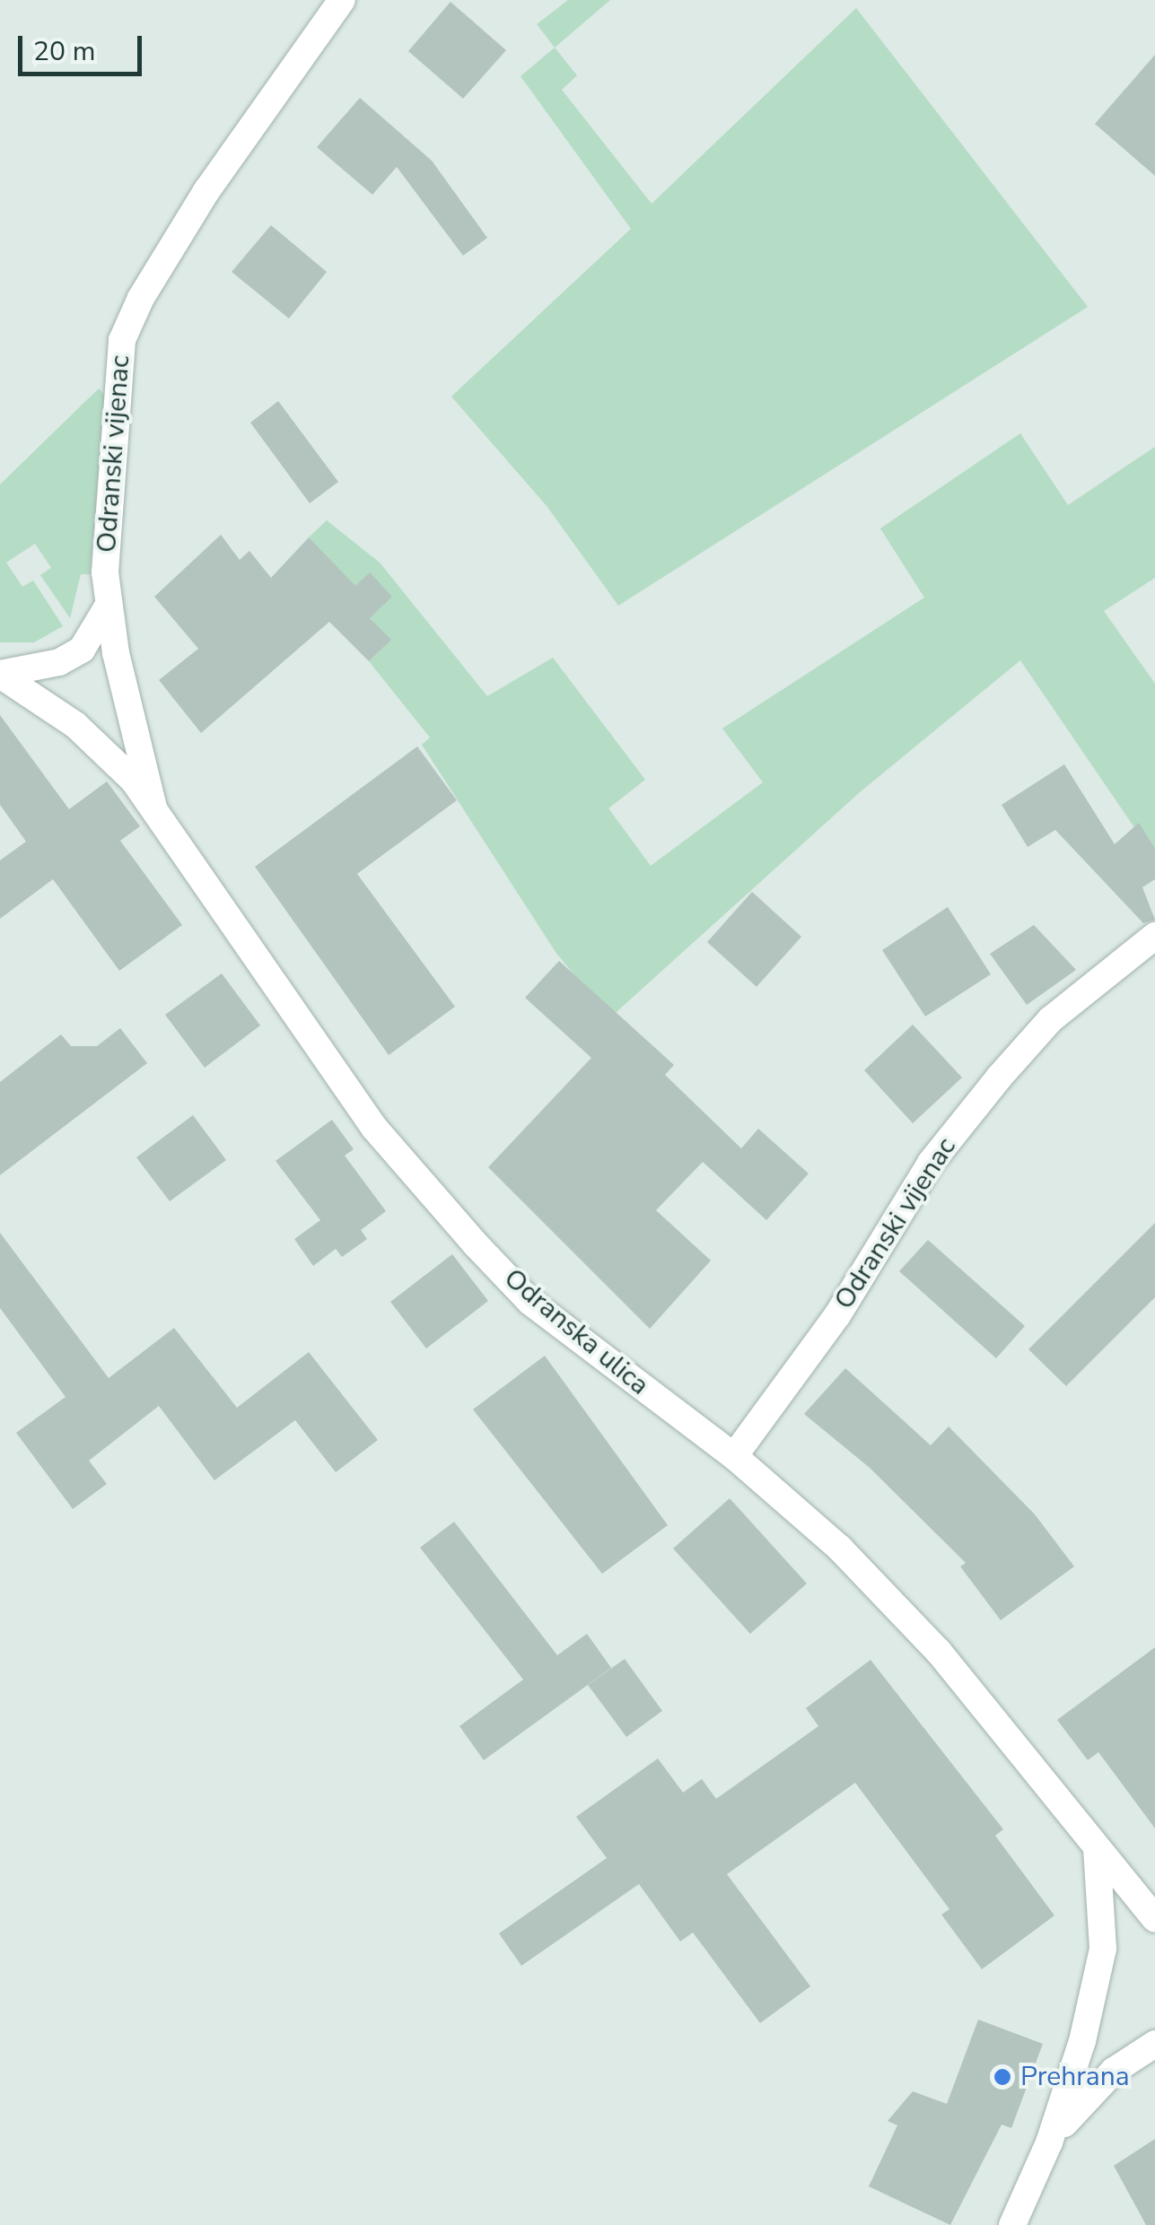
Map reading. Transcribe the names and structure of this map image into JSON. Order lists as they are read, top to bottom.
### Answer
{
  "streets": {
    "street": ["Odranski vijenac", "Odranska ulica"]
  },
  "crossings": [
    ["Odranski vijenac", "Odranska ulica"]
  ],
  "places": ["Prehrana"],
  "scale_bar": "20 m"
}
